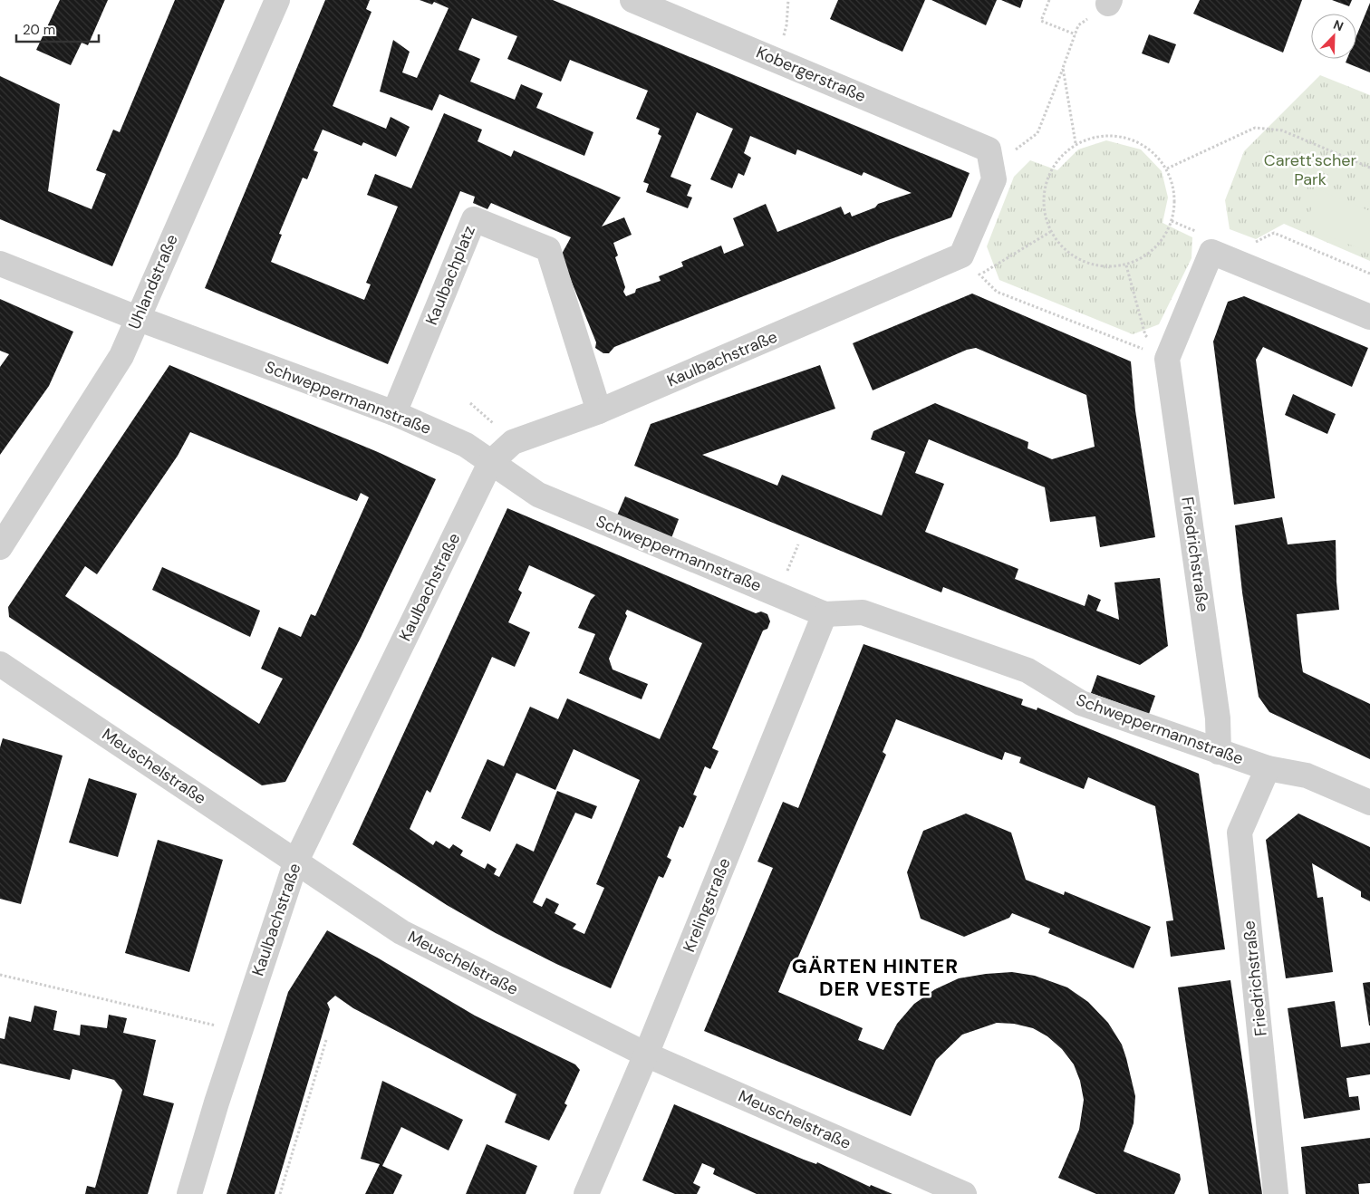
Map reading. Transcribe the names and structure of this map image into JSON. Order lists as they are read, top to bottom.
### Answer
{
  "streets": {
    "street": [
      "Kobergerstraße",
      "Kaulbachplatz",
      "Uhlandstraße",
      "Kaulbachstraße",
      "Schweppermannstraße",
      "Friedrichstraße",
      "Meuschelstraße",
      "Krelingstraße"
    ]
  },
  "crossings": [
    ["Kaulbachplatz", "Kaulbachstraße"],
    ["Kaulbachplatz", "Schweppermannstraße"],
    ["Uhlandstraße", "Schweppermannstraße"],
    ["Kaulbachstraße", "Schweppermannstraße"],
    ["Kaulbachstraße", "Meuschelstraße"],
    ["Schweppermannstraße", "Friedrichstraße"],
    ["Schweppermannstraße", "Krelingstraße"],
    ["Meuschelstraße", "Krelingstraße"]
  ],
  "districts": ["GÄRTEN HINTER DER VESTE"],
  "parks": ["Carett'scher Park"],
  "scale_bar": "20 m",
  "north": "top right"
}
